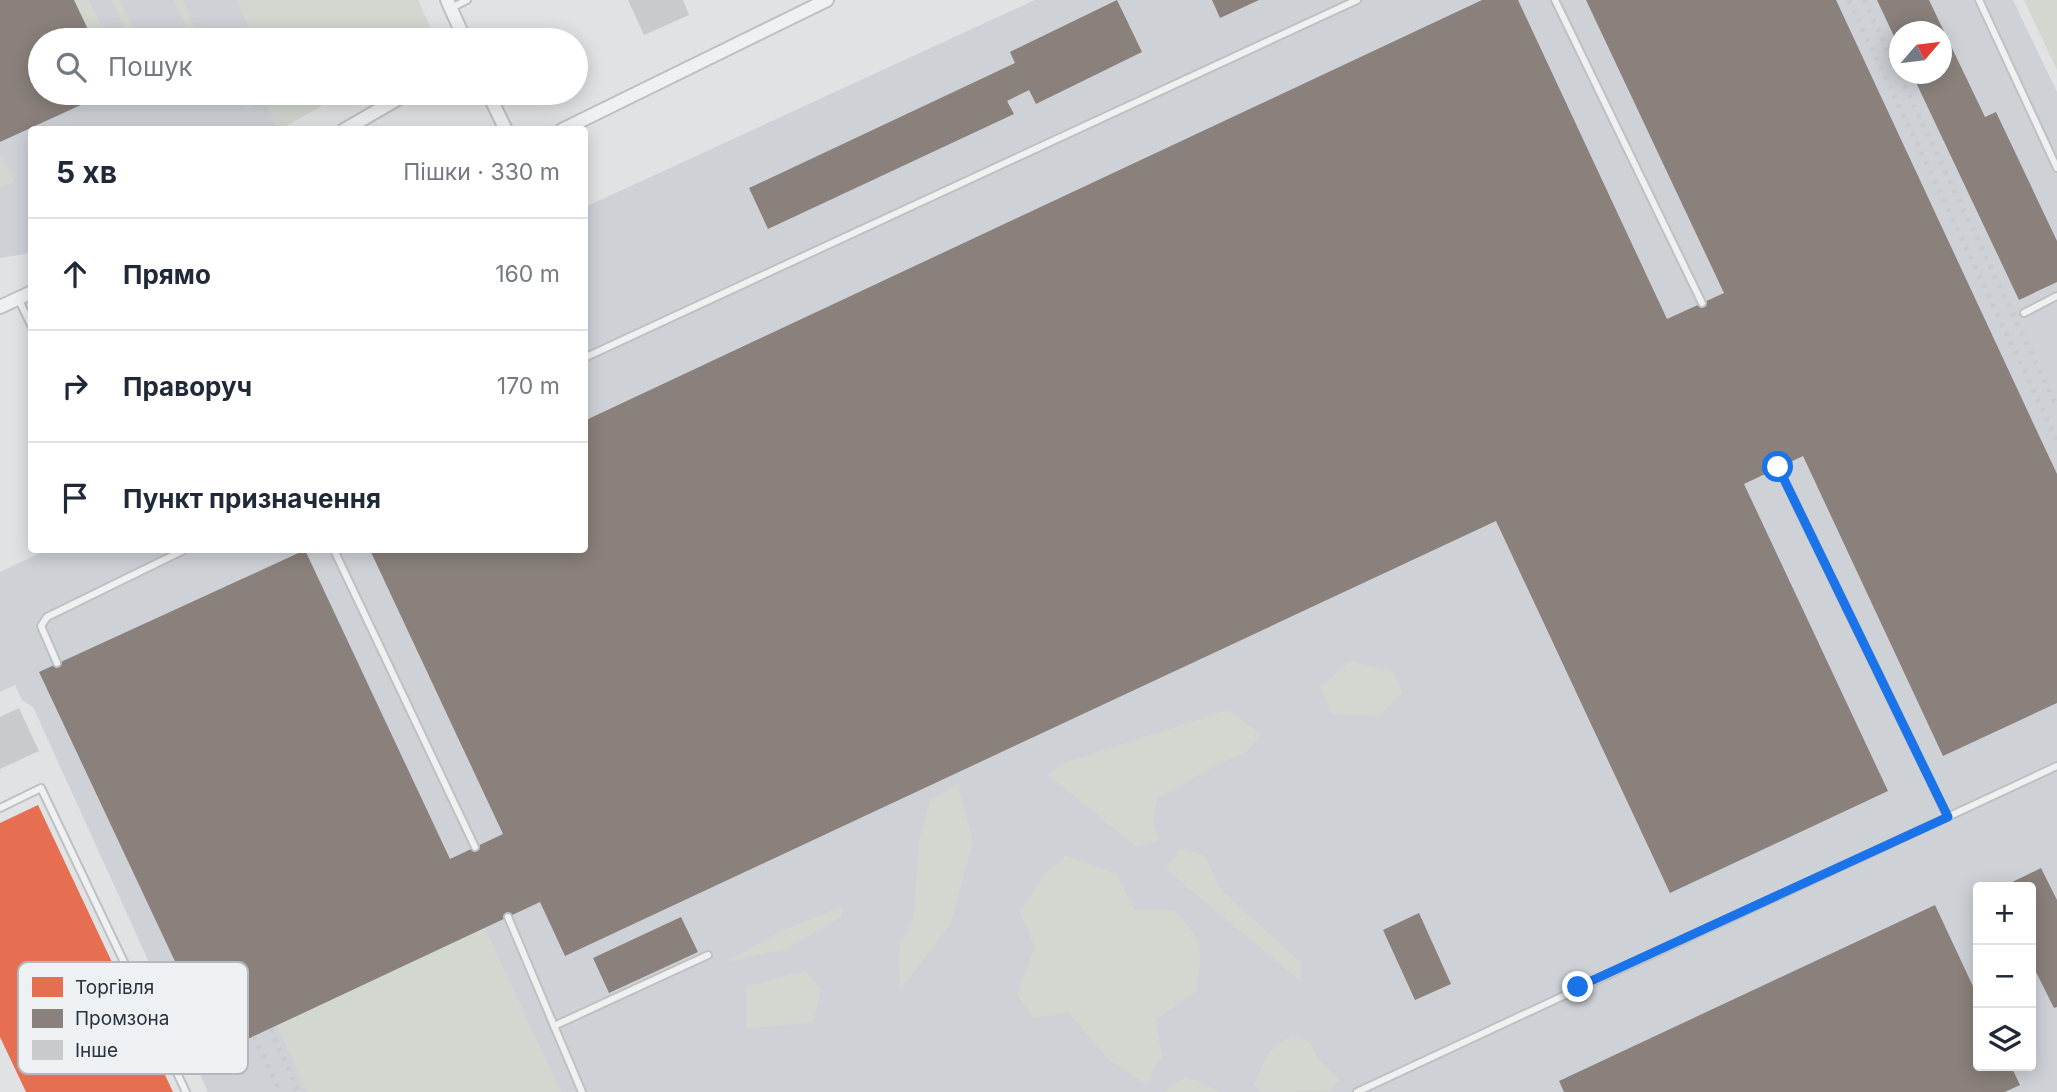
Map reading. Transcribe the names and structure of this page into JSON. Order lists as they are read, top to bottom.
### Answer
{
  "legend": ["Торгівля", "Промзона", "Інше"],
  "north": "top right",
  "page": {
    "search": "Пошук",
    "heading": ["5 хв", "Пішки · 330 m"],
    "list": [
      ["Прямо", "160 m"],
      ["Праворуч", "170 m"],
      "Пункт призначення"
    ],
    "map_buttons": ["+", "−"]
  }
}
